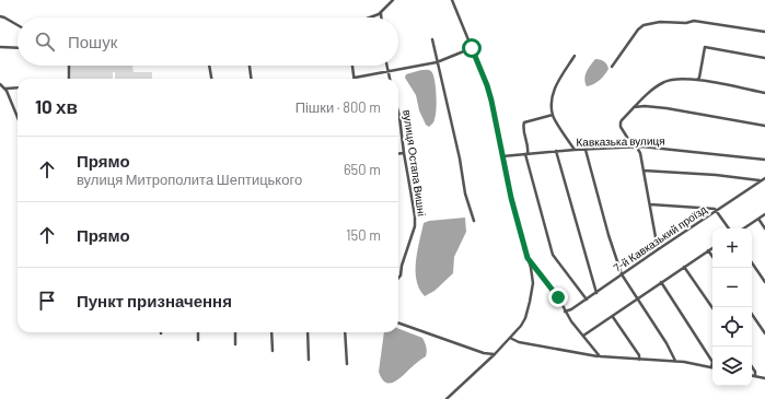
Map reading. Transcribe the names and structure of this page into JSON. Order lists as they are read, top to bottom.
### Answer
{
  "streets": {
    "street": ["Кавказька вулиця", "вулиця Остапа Вишні", "7-й Кавказький проїзд"]
  },
  "page": {
    "search": "Пошук",
    "heading": ["10 хв", "Пішки · 800 m"],
    "list": [
      ["Прямо", "вулиця Митрополита Шептицького", "650 m"],
      ["Прямо", "150 m"],
      "Пункт призначення"
    ],
    "map_buttons": ["+", "−"]
  }
}
